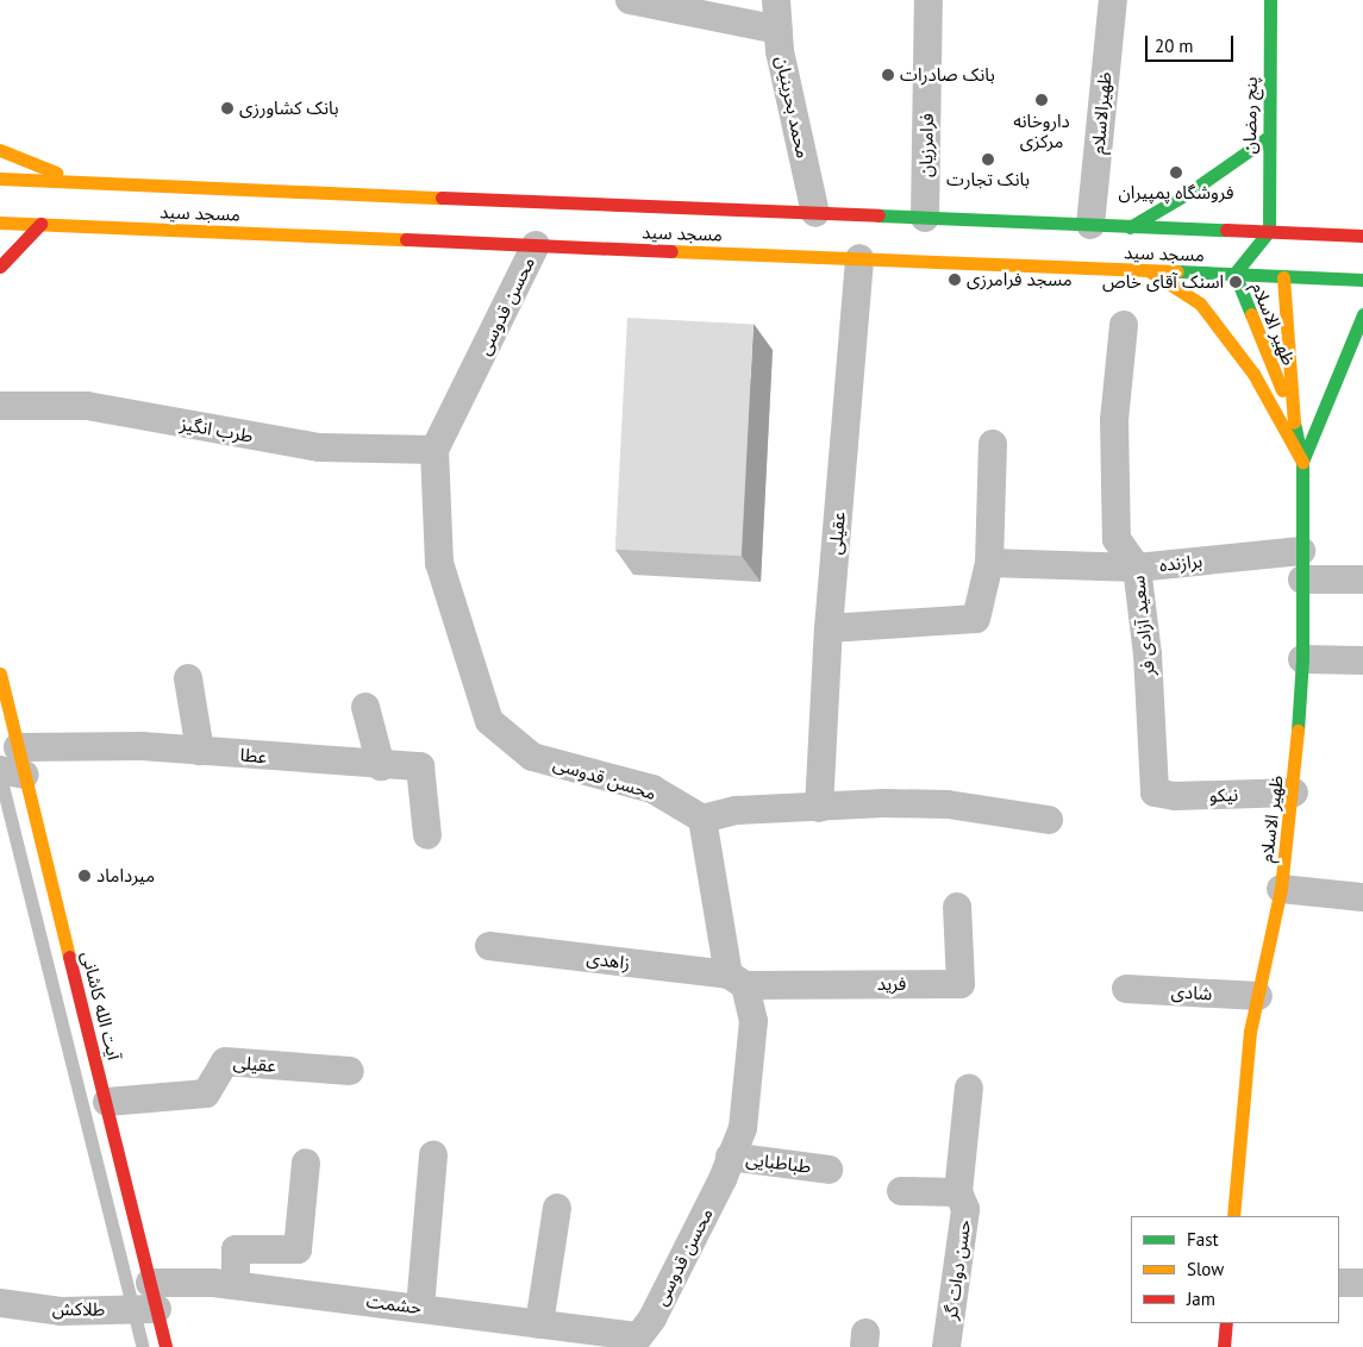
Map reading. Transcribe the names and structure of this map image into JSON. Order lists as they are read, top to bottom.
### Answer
{
  "streets": {
    "main road": [
      "پنج رمضان",
      "مسجد سید",
      "ظهیر الاسلام",
      "آیت الله کاشانی"
    ],
    "street": [
      "محمد بحرینیان",
      "ظهیرالاسلام",
      "فرامرزیان",
      "محسن قدوسی",
      "طرب انگیز",
      "عقیلی",
      "برازنده",
      "سعید آزادی فر",
      "عطا",
      "نیکو",
      "زاهدی",
      "فرید",
      "شادی",
      "طباطبایی",
      "حسن دوات گر",
      "حشمت",
      "طلاکش"
    ]
  },
  "crossings": [
    ["محمد بحرینیان", "مسجد سید"],
    ["ظهیرالاسلام", "مسجد سید"],
    ["پنج رمضان", "مسجد سید"],
    ["پنج رمضان", "ظهیر الاسلام"],
    ["فرامرزیان", "مسجد سید"],
    ["مسجد سید", "محسن قدوسی"],
    ["مسجد سید", "ظهیر الاسلام"],
    ["مسجد سید", "عقیلی"],
    ["محسن قدوسی", "طرب انگیز"],
    ["محسن قدوسی", "زاهدی"],
    ["محسن قدوسی", "فرید"],
    ["محسن قدوسی", "طباطبایی"],
    ["محسن قدوسی", "حشمت"],
    ["ظهیر الاسلام", "برازنده"],
    ["ظهیر الاسلام", "نیکو"],
    ["ظهیر الاسلام", "شادی"],
    ["عقیلی", "آیت الله کاشانی"],
    ["برازنده", "سعید آزادی فر"],
    ["سعید آزادی فر", "نیکو"],
    ["عطا", "آیت الله کاشانی"],
    ["زاهدی", "فرید"],
    ["آیت الله کاشانی", "حشمت"],
    ["آیت الله کاشانی", "طلاکش"],
    ["حشمت", "طلاکش"]
  ],
  "places": [
    "بانک صادرات",
    "داروخانه مرکزی",
    "بانک کشاورزی",
    "بانک تجارت",
    "فروشگاه پمپیران",
    "مسجد فرامرزی",
    "اسنک آقای خاص",
    "میرداماد"
  ],
  "legend": ["Fast", "Slow", "Jam"],
  "scale_bar": "20 m"
}
